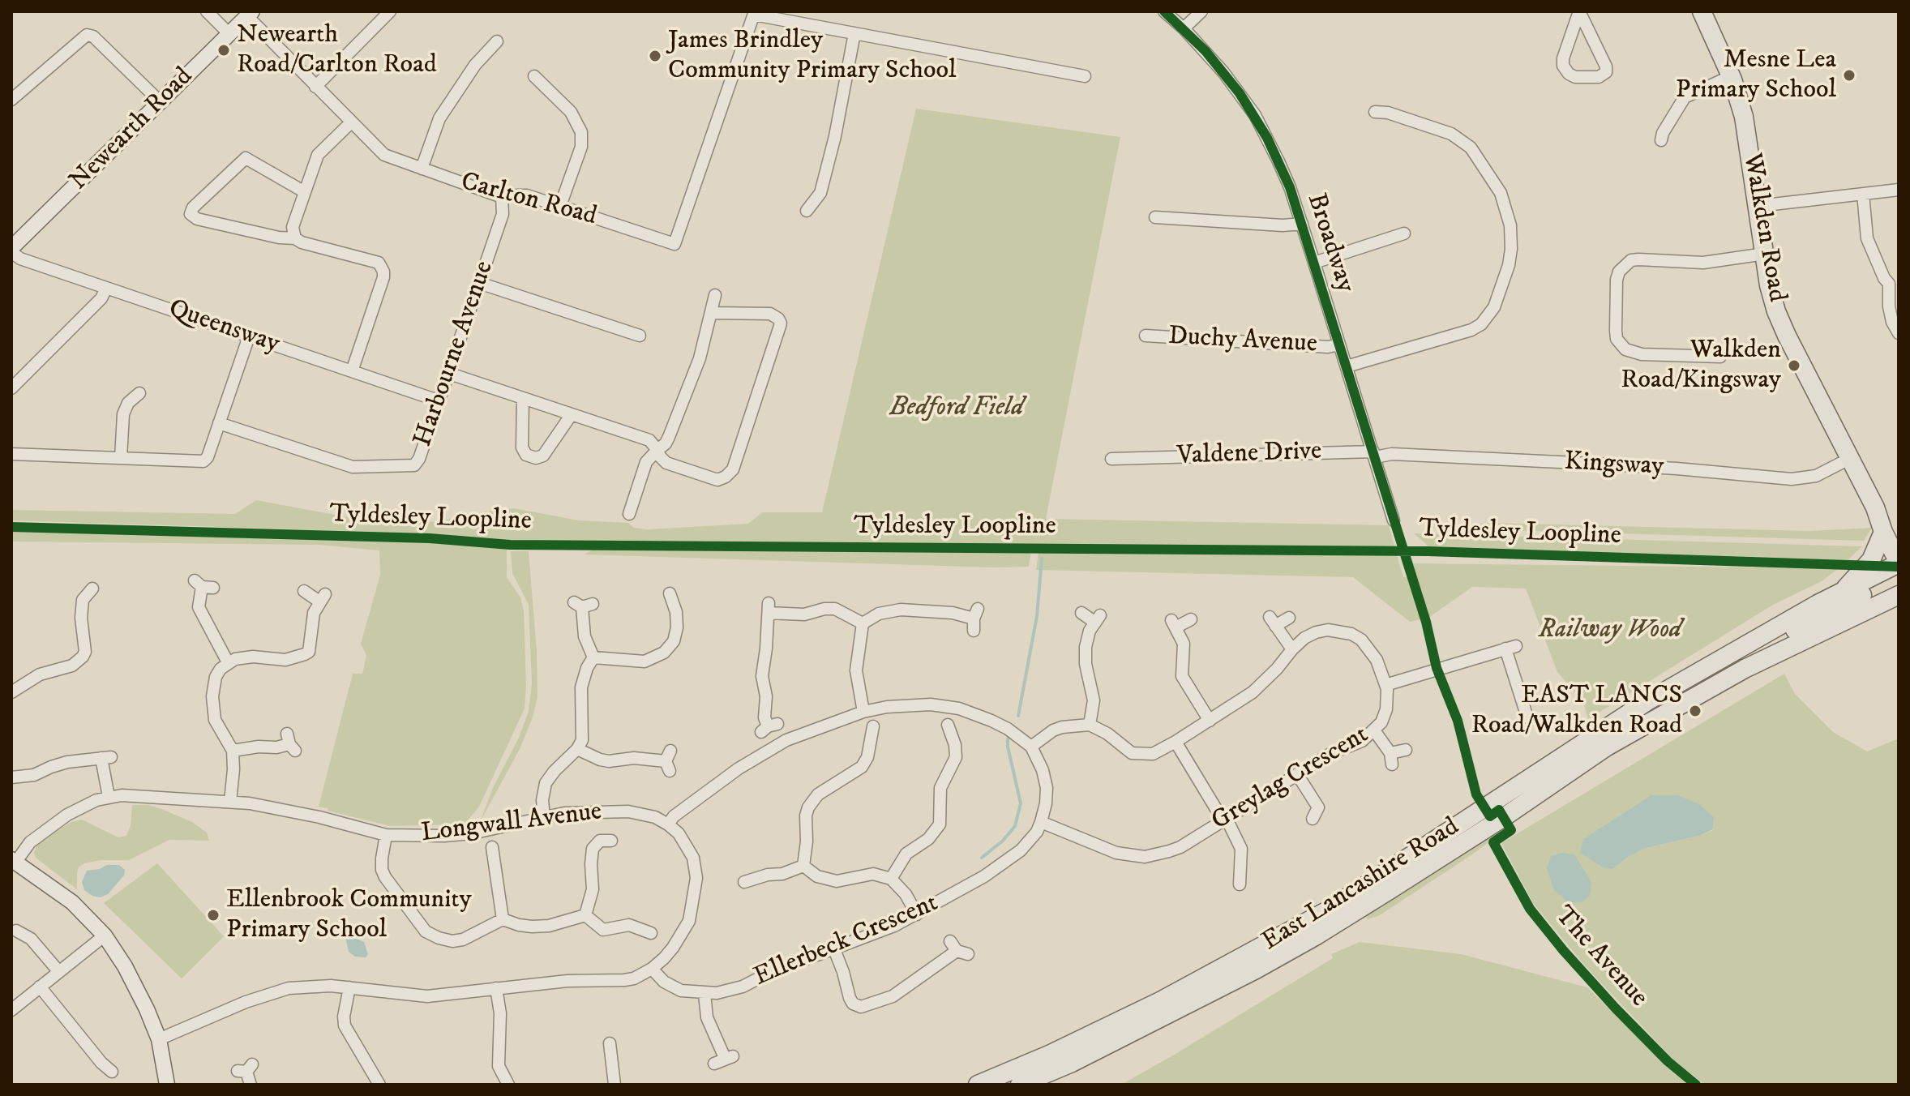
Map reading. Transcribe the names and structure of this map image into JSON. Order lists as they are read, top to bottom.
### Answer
{
  "streets": {
    "main road": ["Newearth Road", "Walkden Road", "East Lancashire Road"],
    "street": [
      "Carlton Road",
      "Broadway",
      "Queensway",
      "Duchy Avenue",
      "Harbourne Avenue",
      "Valdene Drive",
      "Kingsway",
      "Greylag Crescent",
      "Longwall Avenue",
      "Ellerbeck Crescent"
    ],
    "cycle path": ["Tyldesley Loopline", "The Avenue"]
  },
  "crossings": [
    ["Newearth Road", "Carlton Road"],
    ["Newearth Road", "Queensway"],
    ["Carlton Road", "Harbourne Avenue"],
    ["Walkden Road", "Kingsway"],
    ["Walkden Road", "East Lancashire Road"],
    ["Broadway", "Duchy Avenue"],
    ["Broadway", "Valdene Drive"],
    ["Broadway", "Kingsway"],
    ["Queensway", "Harbourne Avenue"],
    ["Valdene Drive", "Kingsway"],
    ["Greylag Crescent", "Ellerbeck Crescent"]
  ],
  "parks": ["Bedford Field", "Railway Wood"],
  "places": [
    "Newearth Road/Carlton Road",
    "James Brindley Community Primary School",
    "Mesne Lea Primary School",
    "Walkden Road/Kingsway",
    "EAST LANCS Road/Walkden Road",
    "Ellenbrook Community Primary School"
  ]
}
